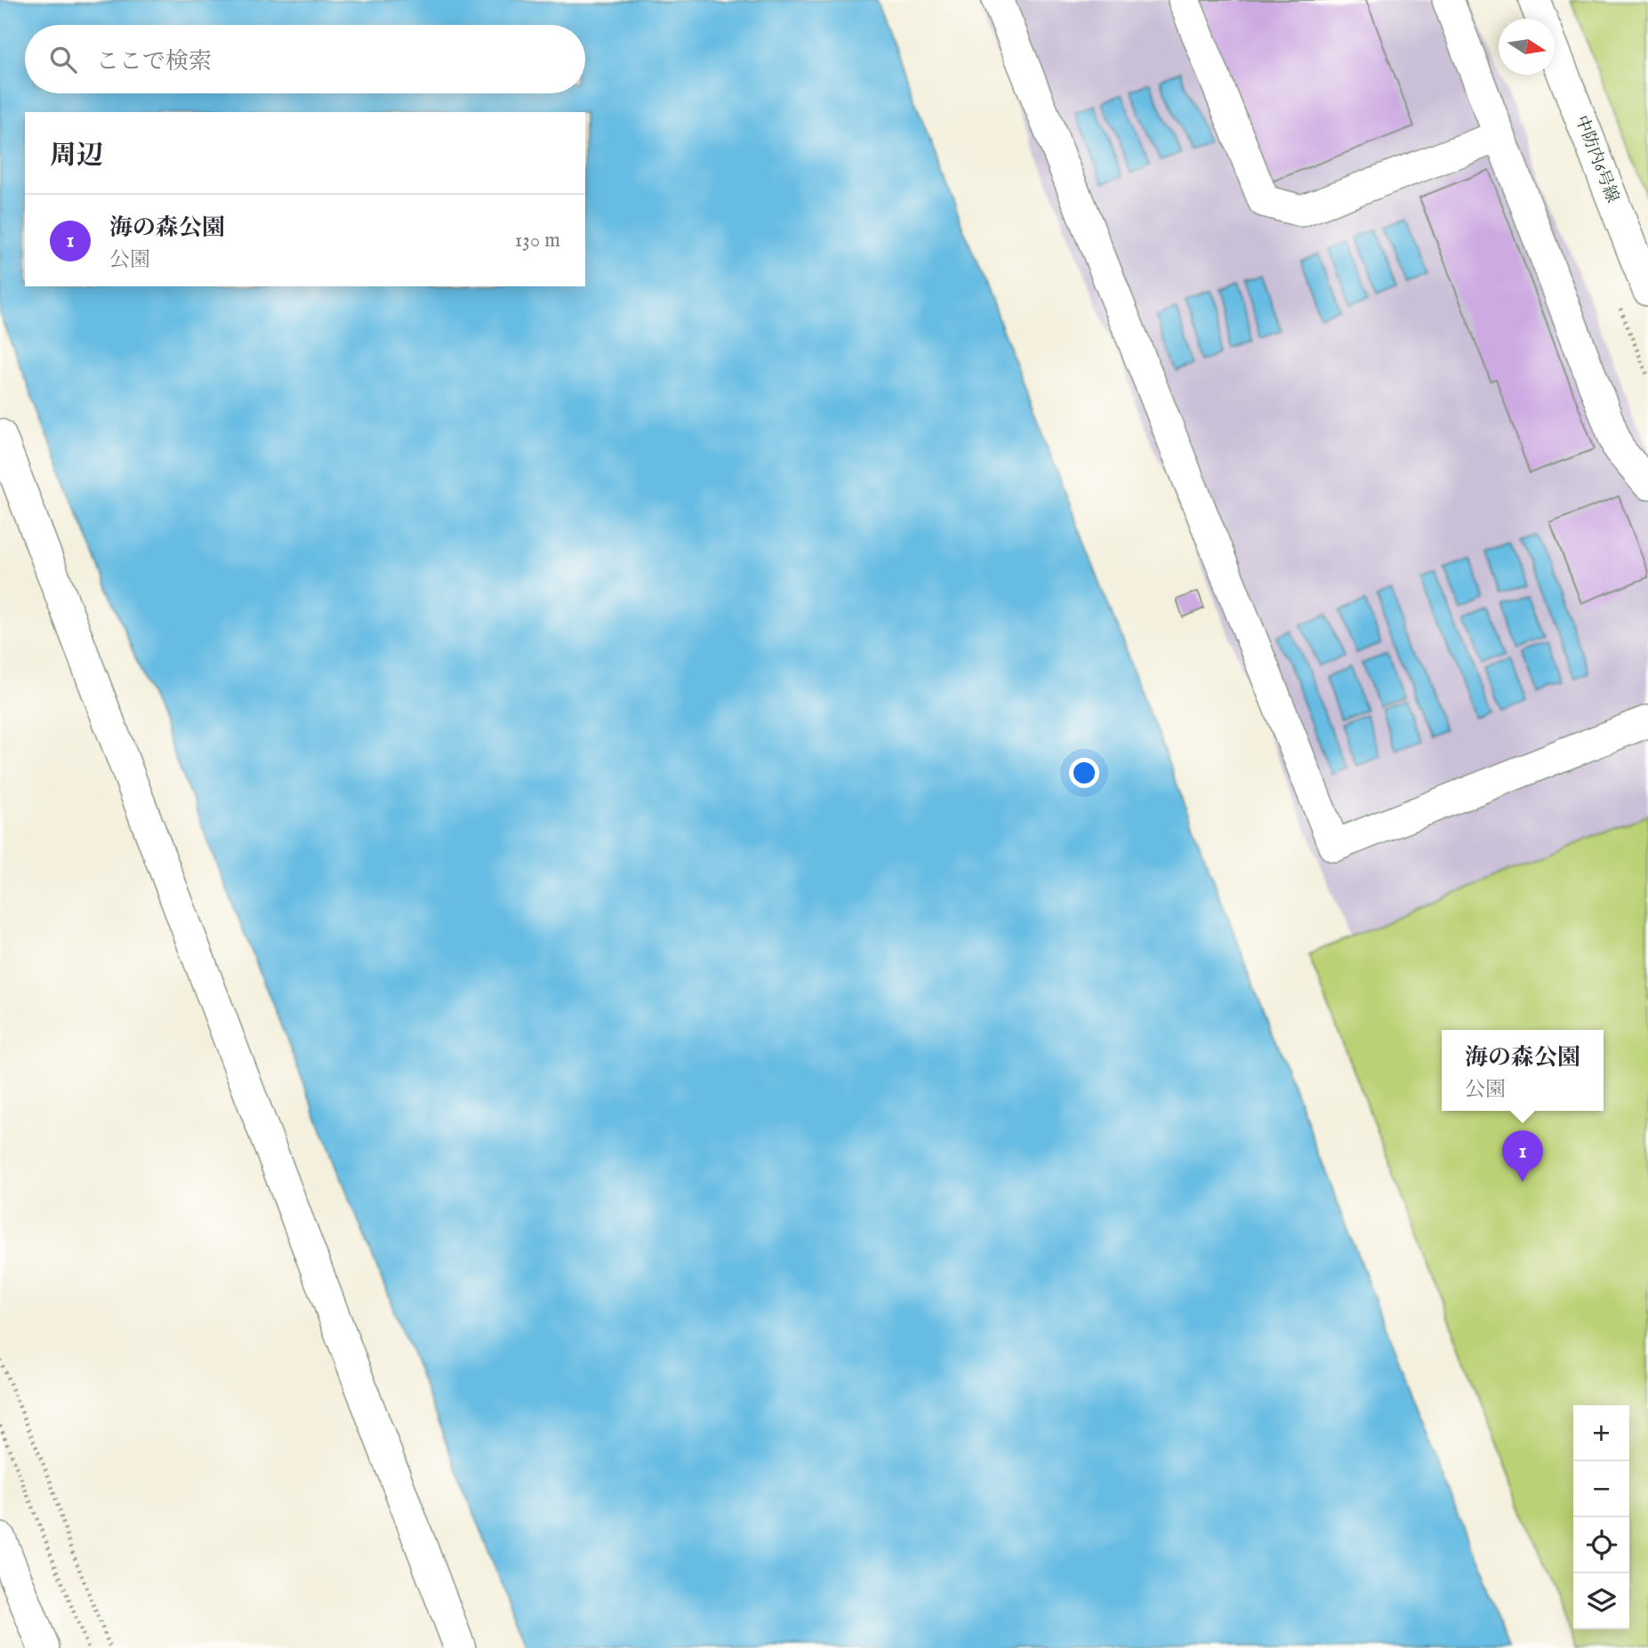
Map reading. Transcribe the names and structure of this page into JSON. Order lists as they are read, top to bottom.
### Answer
{
  "streets": {
    "street": ["中防内6号線"]
  },
  "north": "right",
  "page": {
    "search": "ここで検索",
    "heading": "周辺",
    "list": [
      {
        "mark": "1",
        "name": "海の森公園",
        "note": "公園",
        "value": "130 m"
      }
    ],
    "popup": ["海の森公園", "公園"],
    "pins": "1",
    "map_buttons": ["+", "−"]
  }
}
